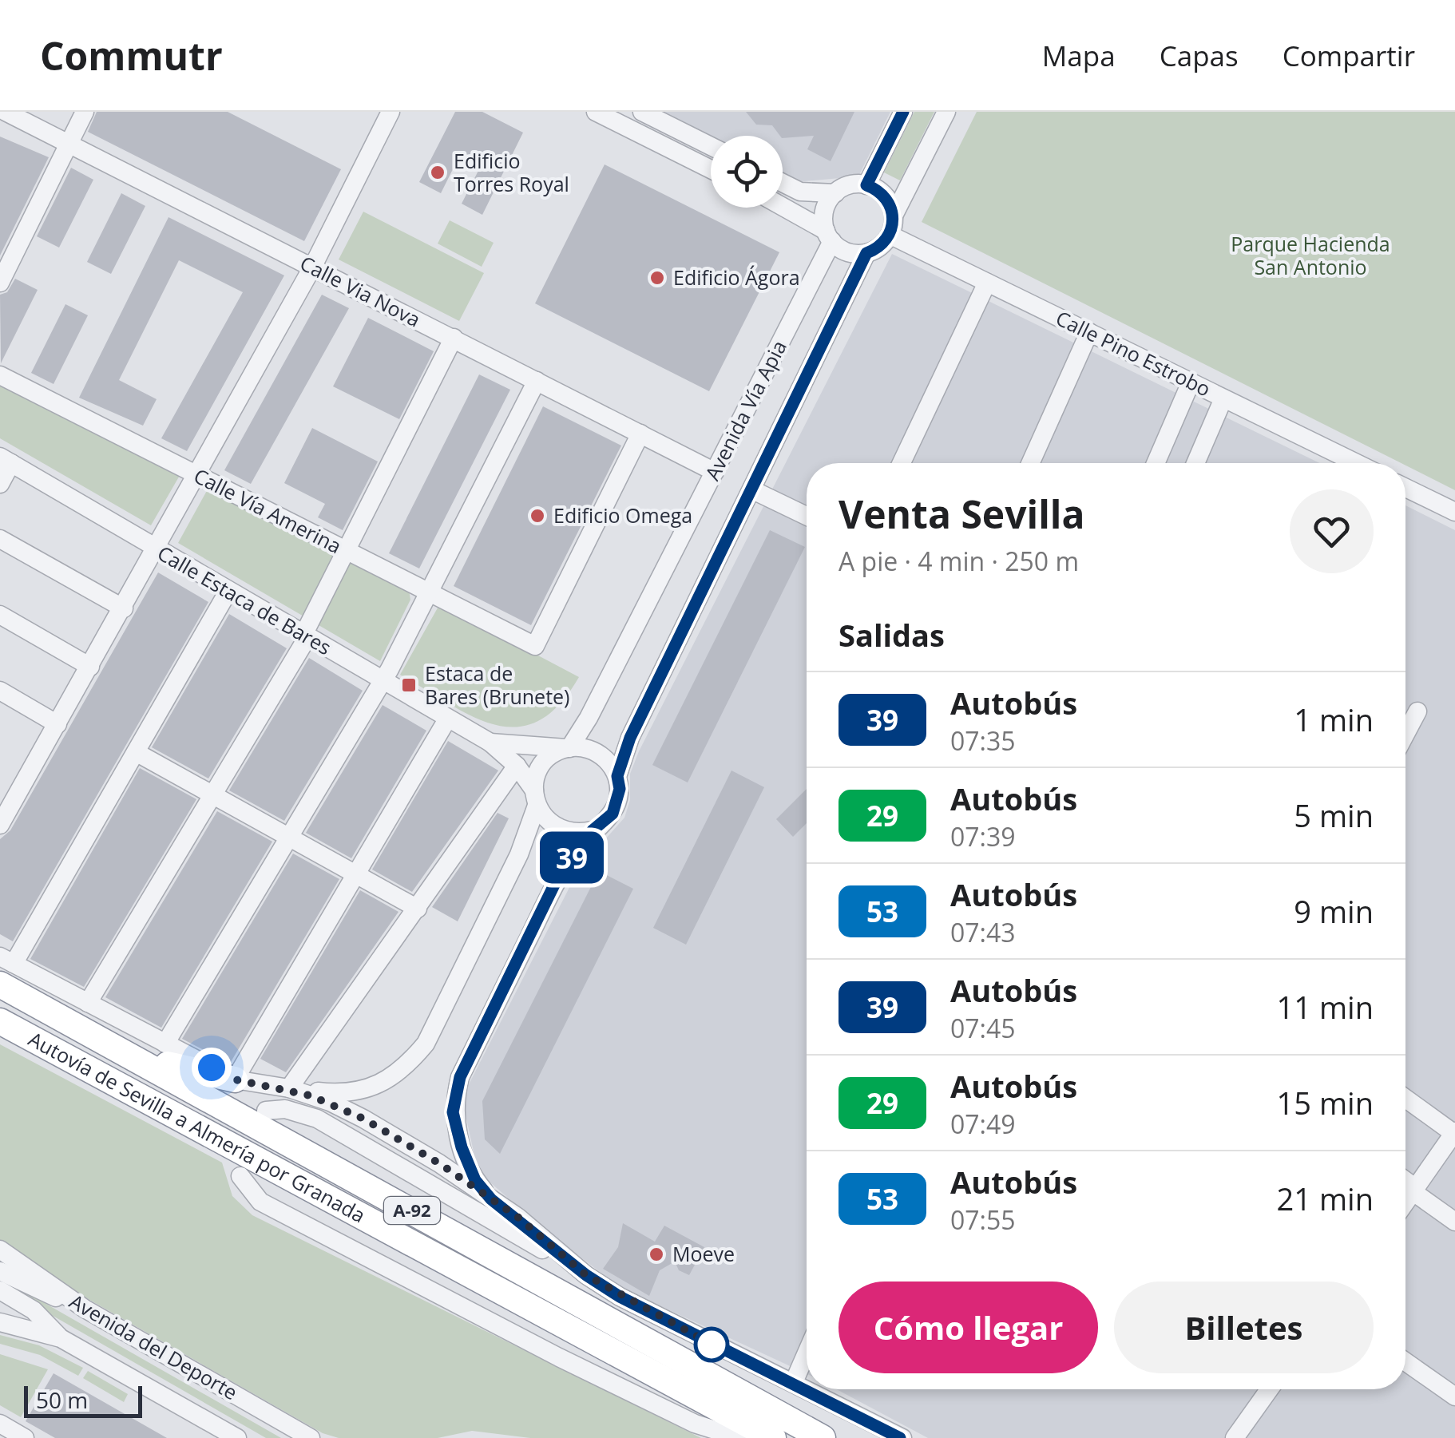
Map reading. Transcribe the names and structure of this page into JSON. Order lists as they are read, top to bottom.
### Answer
{
  "streets": {
    "highway": ["Autovía de Sevilla a Almería por Granada", "A-92"],
    "street": [
      "Calle Via Nova",
      "Calle Pino Estrobo",
      "Avenida Vía Apia",
      "Calle Vía Amerina",
      "Calle Estaca de Bares",
      "Avenida del Deporte"
    ]
  },
  "crossings": [
    ["Calle Via Nova", "Avenida Vía Apia"],
    ["Calle Via Nova", "Calle Vía Amerina"],
    ["Calle Pino Estrobo", "Avenida Vía Apia"],
    ["Avenida Vía Apia", "Calle Estaca de Bares"]
  ],
  "parks": ["Parque Hacienda San Antonio"],
  "places": {
    "other": [
      "Edificio Torres Royal",
      "Edificio Ágora",
      "Edificio Omega",
      "Moeve"
    ],
    "transit": ["Estaca de Bares (Brunete)"]
  },
  "lines": ["bus line 39"],
  "scale_bar": "50 m",
  "page": {
    "header": "Commutr",
    "nav": ["Mapa", "Capas", "Compartir"],
    "on_map": "39",
    "heading": [
      ["Venta Sevilla", "A pie · 4 min · 250 m"],
      "Salidas"
    ],
    "list": [
      {
        "mark": "39",
        "name": "Autobús",
        "note": "07:35",
        "value": "1 min"
      },
      {
        "mark": "29",
        "name": "Autobús",
        "note": "07:39",
        "value": "5 min"
      },
      {
        "mark": "53",
        "name": "Autobús",
        "note": "07:43",
        "value": "9 min"
      },
      {
        "mark": "39",
        "name": "Autobús",
        "note": "07:45",
        "value": "11 min"
      },
      {
        "mark": "29",
        "name": "Autobús",
        "note": "07:49",
        "value": "15 min"
      },
      {
        "mark": "53",
        "name": "Autobús",
        "note": "07:55",
        "value": "21 min"
      }
    ],
    "buttons": ["Cómo llegar", "Billetes"],
    "scale": "50 m"
  }
}
